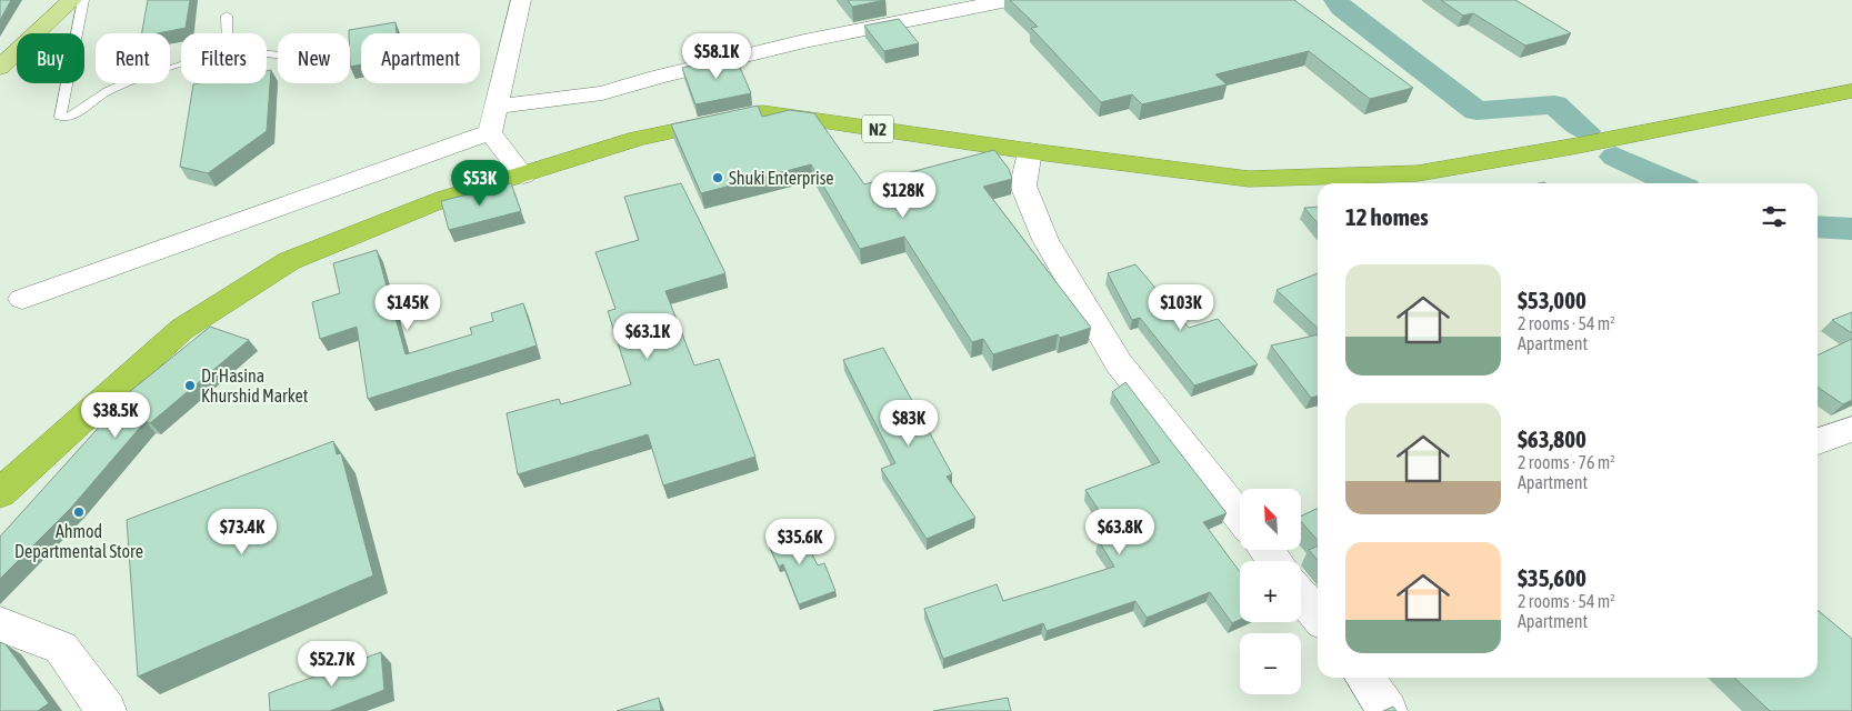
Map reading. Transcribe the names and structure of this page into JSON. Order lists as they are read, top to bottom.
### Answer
{
  "streets": {
    "highway": ["N2"]
  },
  "places": ["Shuki Enterprise", "Dr Hasina Khurshid Market", "Ahmod Departmental Store"],
  "north": "top left",
  "page": {
    "price": [
      "$58.1K",
      "$53K",
      "$128K",
      "$145K",
      "$103K",
      "$63.1K",
      "$38.5K",
      "$83K",
      "$73.4K",
      "$63.8K",
      "$35.6K",
      "$52.7K"
    ],
    "chip": [
      "Buy",
      "Rent",
      "Filters",
      "New",
      "Apartment"
    ],
    "heading": "12 homes",
    "list": [
      {
        "name": "$53,000",
        "note": "2 rooms · 54 m² · Apartment"
      },
      {
        "name": "$63,800",
        "note": "2 rooms · 76 m² · Apartment"
      },
      {
        "name": "$35,600",
        "note": "2 rooms · 54 m² · Apartment"
      }
    ],
    "map_buttons": ["+", "−"]
  }
}
